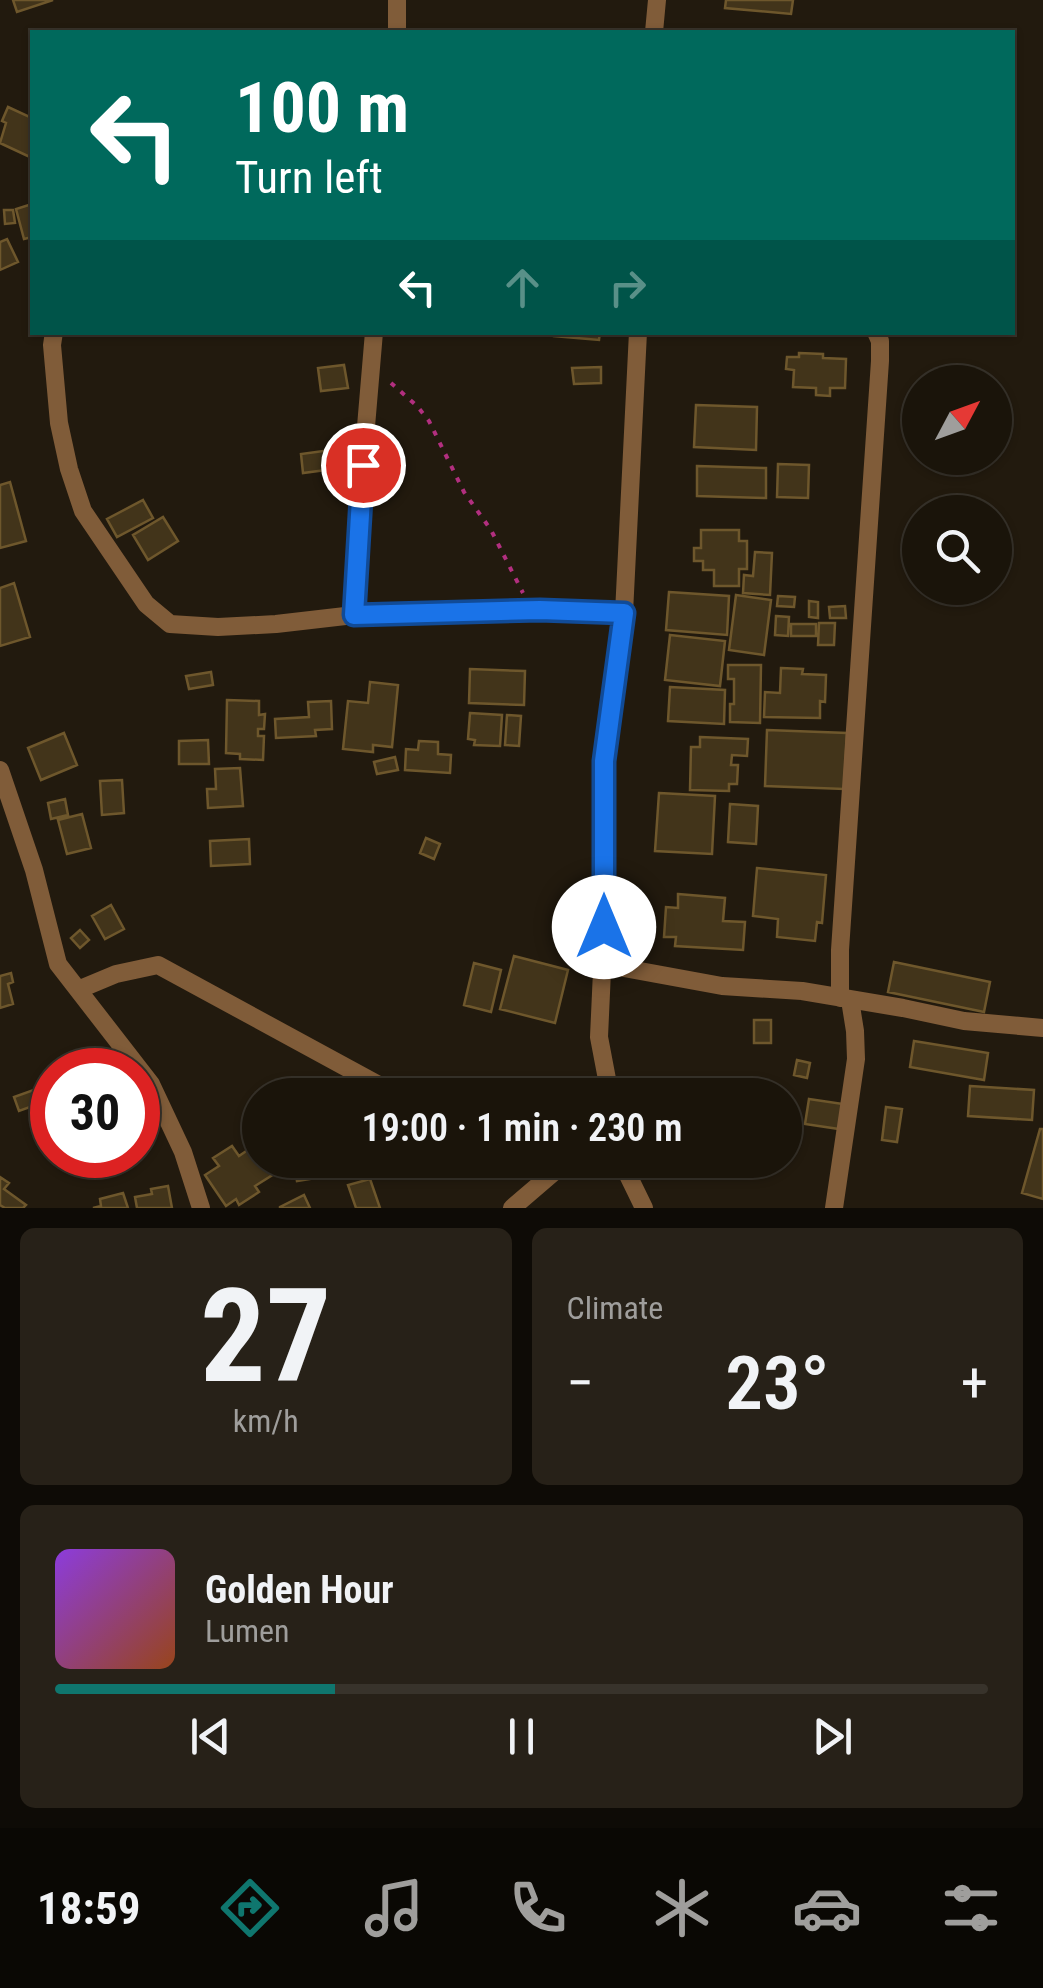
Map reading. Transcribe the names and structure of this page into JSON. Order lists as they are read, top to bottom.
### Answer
{
  "north": "top right",
  "page": {
    "turn": ["100 m", "Turn left"],
    "limit": "30",
    "trip": "19:00 · 1 min · 230 m",
    "tile": [
      ["27", "km/h"],
      "Climate"
    ],
    "heat": ["−", "23°", "+"],
    "song": ["Golden Hour", "Lumen"],
    "tabs": "18:59"
  }
}
